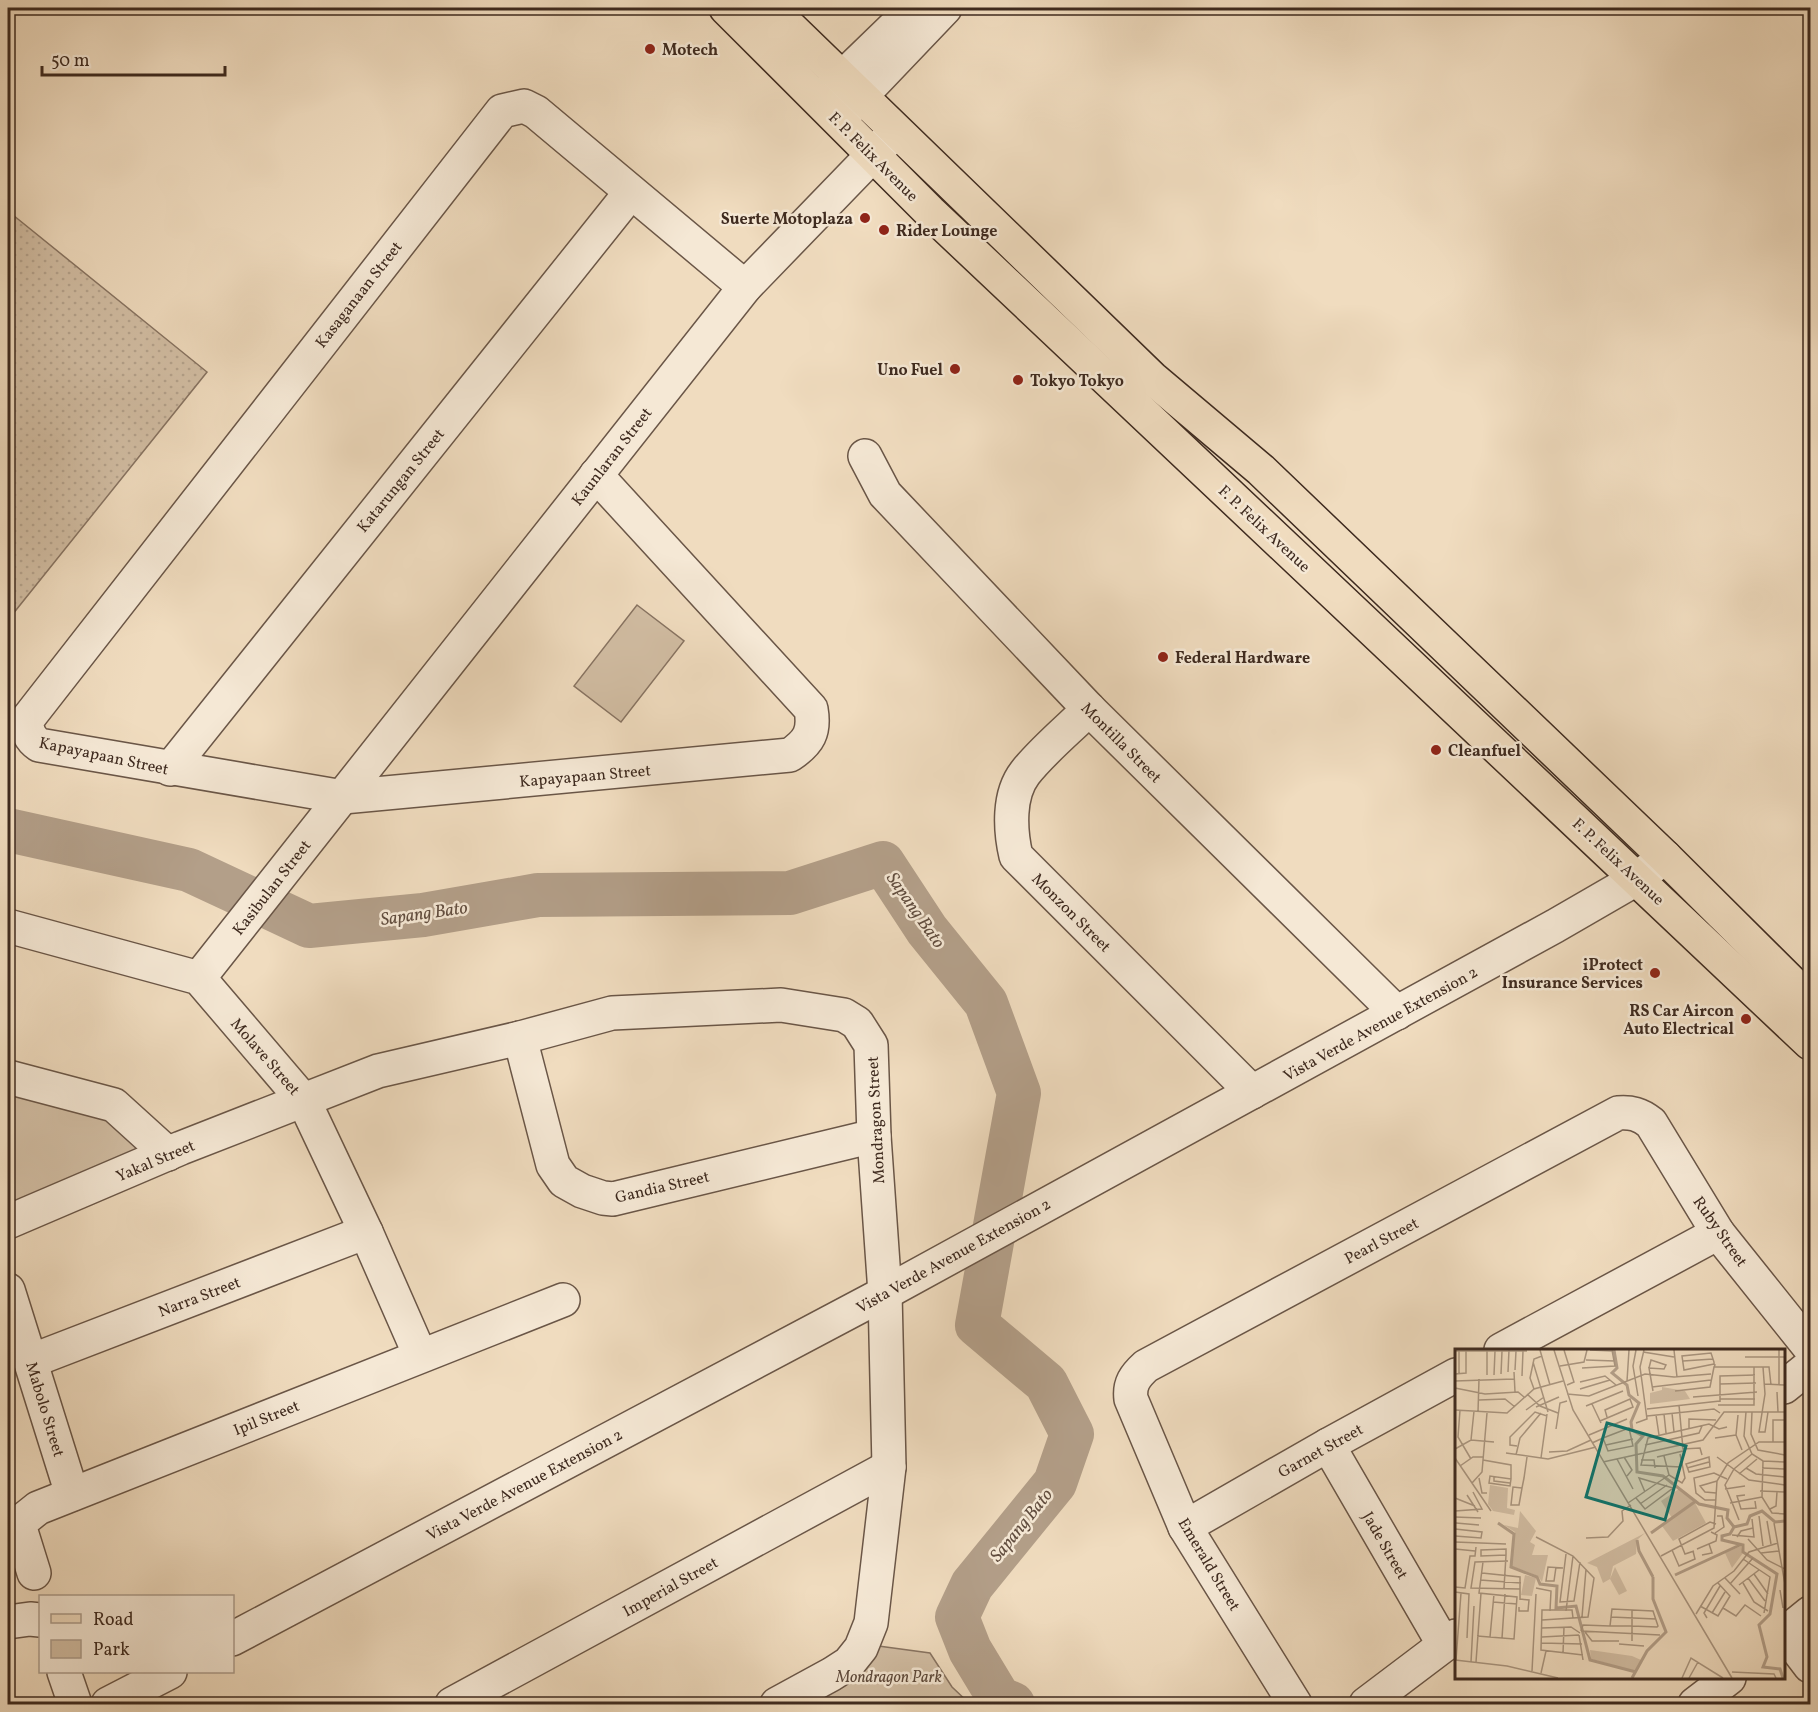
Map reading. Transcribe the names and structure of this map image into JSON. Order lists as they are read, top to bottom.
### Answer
{
  "streets": {
    "main road": ["F. P. Felix Avenue"],
    "street": [
      "Kasaganaan Street",
      "Kaunlaran Street",
      "Katarungan Street",
      "Montilla Street",
      "Kapayapaan Street",
      "Kasibulan Street",
      "Monzon Street",
      "Vista Verde Avenue Extension 2",
      "Molave Street",
      "Mondragon Street",
      "Yakal Street",
      "Gandia Street",
      "Ruby Street",
      "Pearl Street",
      "Narra Street",
      "Mabolo Street",
      "Ipil Street",
      "Garnet Street",
      "Jade Street",
      "Emerald Street",
      "Imperial Street"
    ]
  },
  "crossings": [
    ["F. P. Felix Avenue", "Kaunlaran Street"],
    ["F. P. Felix Avenue", "Vista Verde Avenue Extension 2"],
    ["Kasaganaan Street", "Kaunlaran Street"],
    ["Kasaganaan Street", "Katarungan Street"],
    ["Kasaganaan Street", "Kapayapaan Street"],
    ["Kaunlaran Street", "Kapayapaan Street"],
    ["Kaunlaran Street", "Kasibulan Street"],
    ["Katarungan Street", "Kapayapaan Street"],
    ["Montilla Street", "Monzon Street"],
    ["Montilla Street", "Vista Verde Avenue Extension 2"],
    ["Kapayapaan Street", "Kasibulan Street"],
    ["Kasibulan Street", "Molave Street"],
    ["Monzon Street", "Vista Verde Avenue Extension 2"],
    ["Vista Verde Avenue Extension 2", "Mondragon Street"],
    ["Molave Street", "Mondragon Street"],
    ["Molave Street", "Yakal Street"],
    ["Molave Street", "Narra Street"],
    ["Molave Street", "Ipil Street"],
    ["Mondragon Street", "Yakal Street"],
    ["Mondragon Street", "Gandia Street"],
    ["Mondragon Street", "Imperial Street"],
    ["Ruby Street", "Pearl Street"],
    ["Pearl Street", "Emerald Street"],
    ["Narra Street", "Mabolo Street"],
    ["Mabolo Street", "Ipil Street"],
    ["Garnet Street", "Jade Street"],
    ["Garnet Street", "Emerald Street"]
  ],
  "water": ["Sapang Bato"],
  "parks": ["Mondragon Park"],
  "places": [
    "Motech",
    "Suerte Motoplaza",
    "Rider Lounge",
    "Uno Fuel",
    "Tokyo Tokyo",
    "Federal Hardware",
    "Cleanfuel",
    "iProtect Insurance Services",
    "RS Car Aircon Auto Electrical"
  ],
  "legend": ["Road", "Park"],
  "scale_bar": "50 m"
}
